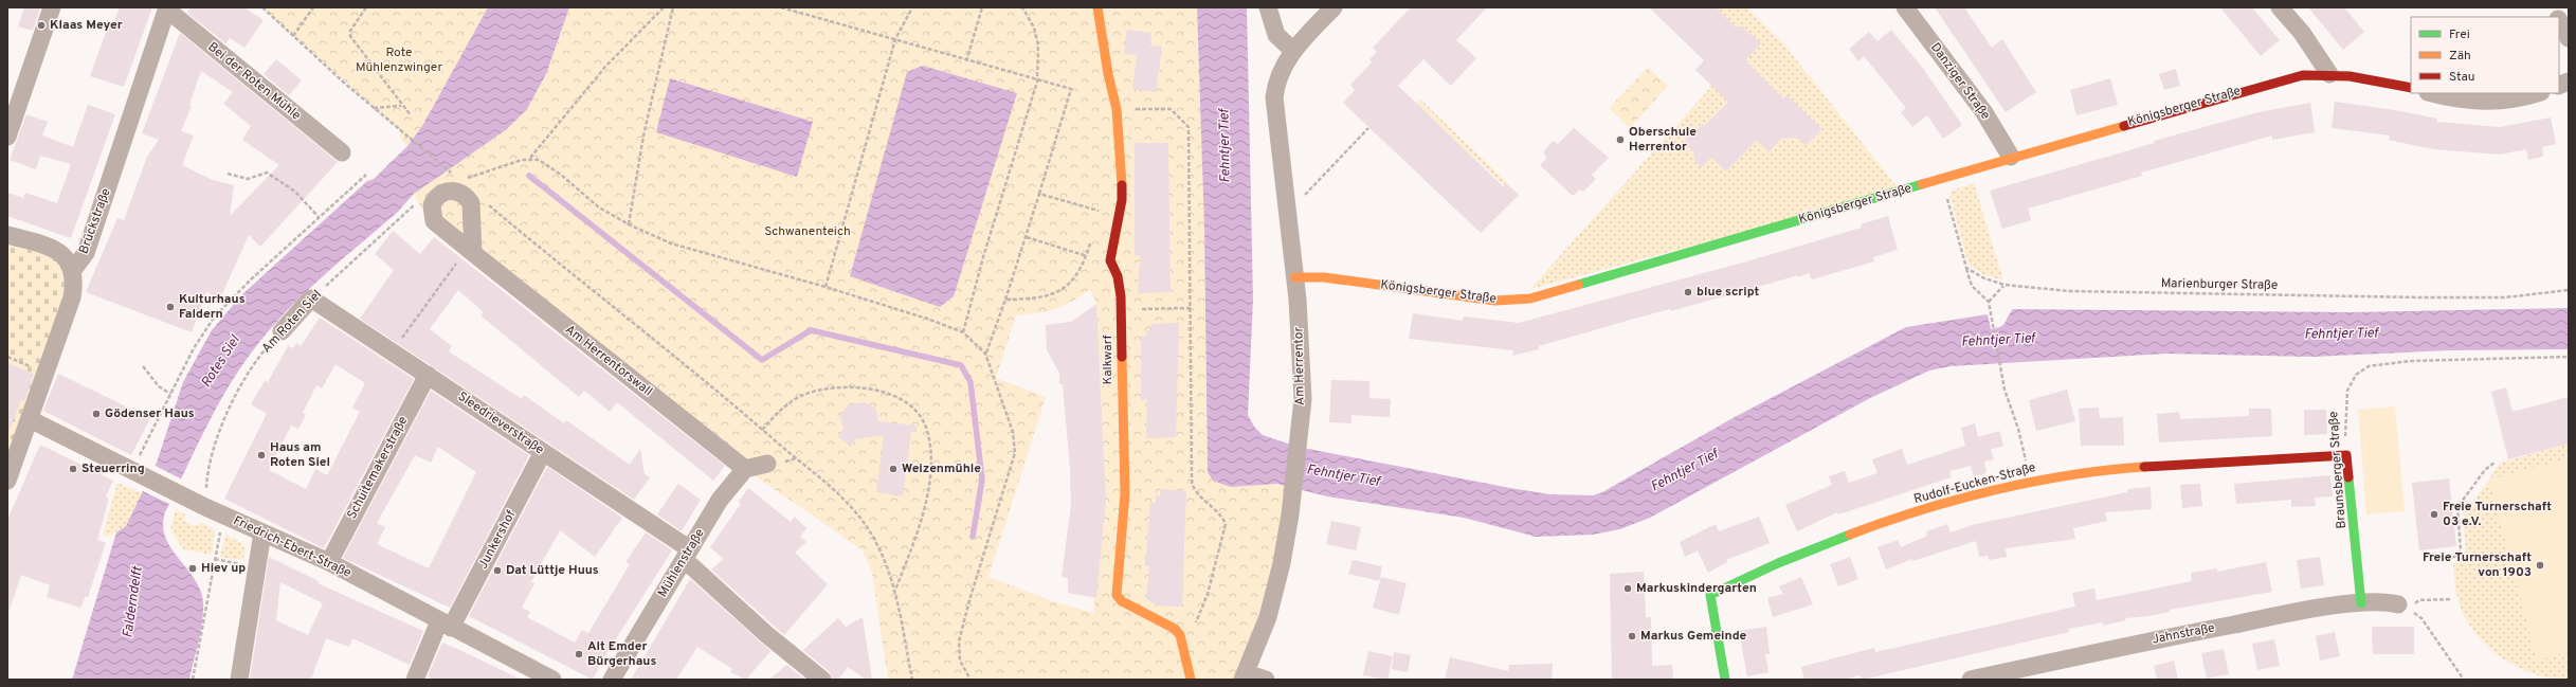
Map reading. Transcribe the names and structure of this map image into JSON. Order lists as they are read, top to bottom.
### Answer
{
  "streets": {
    "street": [
      "Bei der Roten Mühle",
      "Danziger Straße",
      "Königsberger Straße",
      "Brückstraße",
      "Am Roten Siel",
      "Kalkwarf",
      "Am Herrentorswall",
      "Am Herrentor",
      "Sleedrieverstraße",
      "Schuitemakerstraße",
      "Braunsberger Straße",
      "Rudolf-Eucken-Straße",
      "Junkershof",
      "Friedrich-Ebert-Straße",
      "Mühlenstraße",
      "Jahnstraße"
    ],
    "path": ["Marienburger Straße"]
  },
  "crossings": [
    ["Bei der Roten Mühle", "Brückstraße"],
    ["Danziger Straße", "Königsberger Straße"],
    ["Königsberger Straße", "Am Herrentor"],
    ["Brückstraße", "Friedrich-Ebert-Straße"],
    ["Am Roten Siel", "Sleedrieverstraße"],
    ["Am Roten Siel", "Friedrich-Ebert-Straße"],
    ["Am Herrentorswall", "Mühlenstraße"],
    ["Sleedrieverstraße", "Schuitemakerstraße"],
    ["Sleedrieverstraße", "Junkershof"],
    ["Sleedrieverstraße", "Mühlenstraße"],
    ["Schuitemakerstraße", "Friedrich-Ebert-Straße"],
    ["Braunsberger Straße", "Rudolf-Eucken-Straße"],
    ["Braunsberger Straße", "Jahnstraße"],
    ["Junkershof", "Friedrich-Ebert-Straße"]
  ],
  "water": ["Fehntjer Tief", "Rotes Siel", "Falderndelft"],
  "parks": ["Rote Mühlenzwinger", "Schwanenteich"],
  "places": [
    "Klaas Meyer",
    "Oberschule Herrentor",
    "blue script",
    "Kulturhaus Faldern",
    "Gödenser Haus",
    "Haus am Roten Siel",
    "Steuerring",
    "Weizenmühle",
    "Freie Turnerschaft 03 e.V.",
    "Freie Turnerschaft von 1903",
    "Hiev up",
    "Dat Lüttje Huus",
    "Markuskindergarten",
    "Markus Gemeinde",
    "Alt Emder Bürgerhaus"
  ],
  "legend": ["Frei", "Zäh", "Stau"]
}
